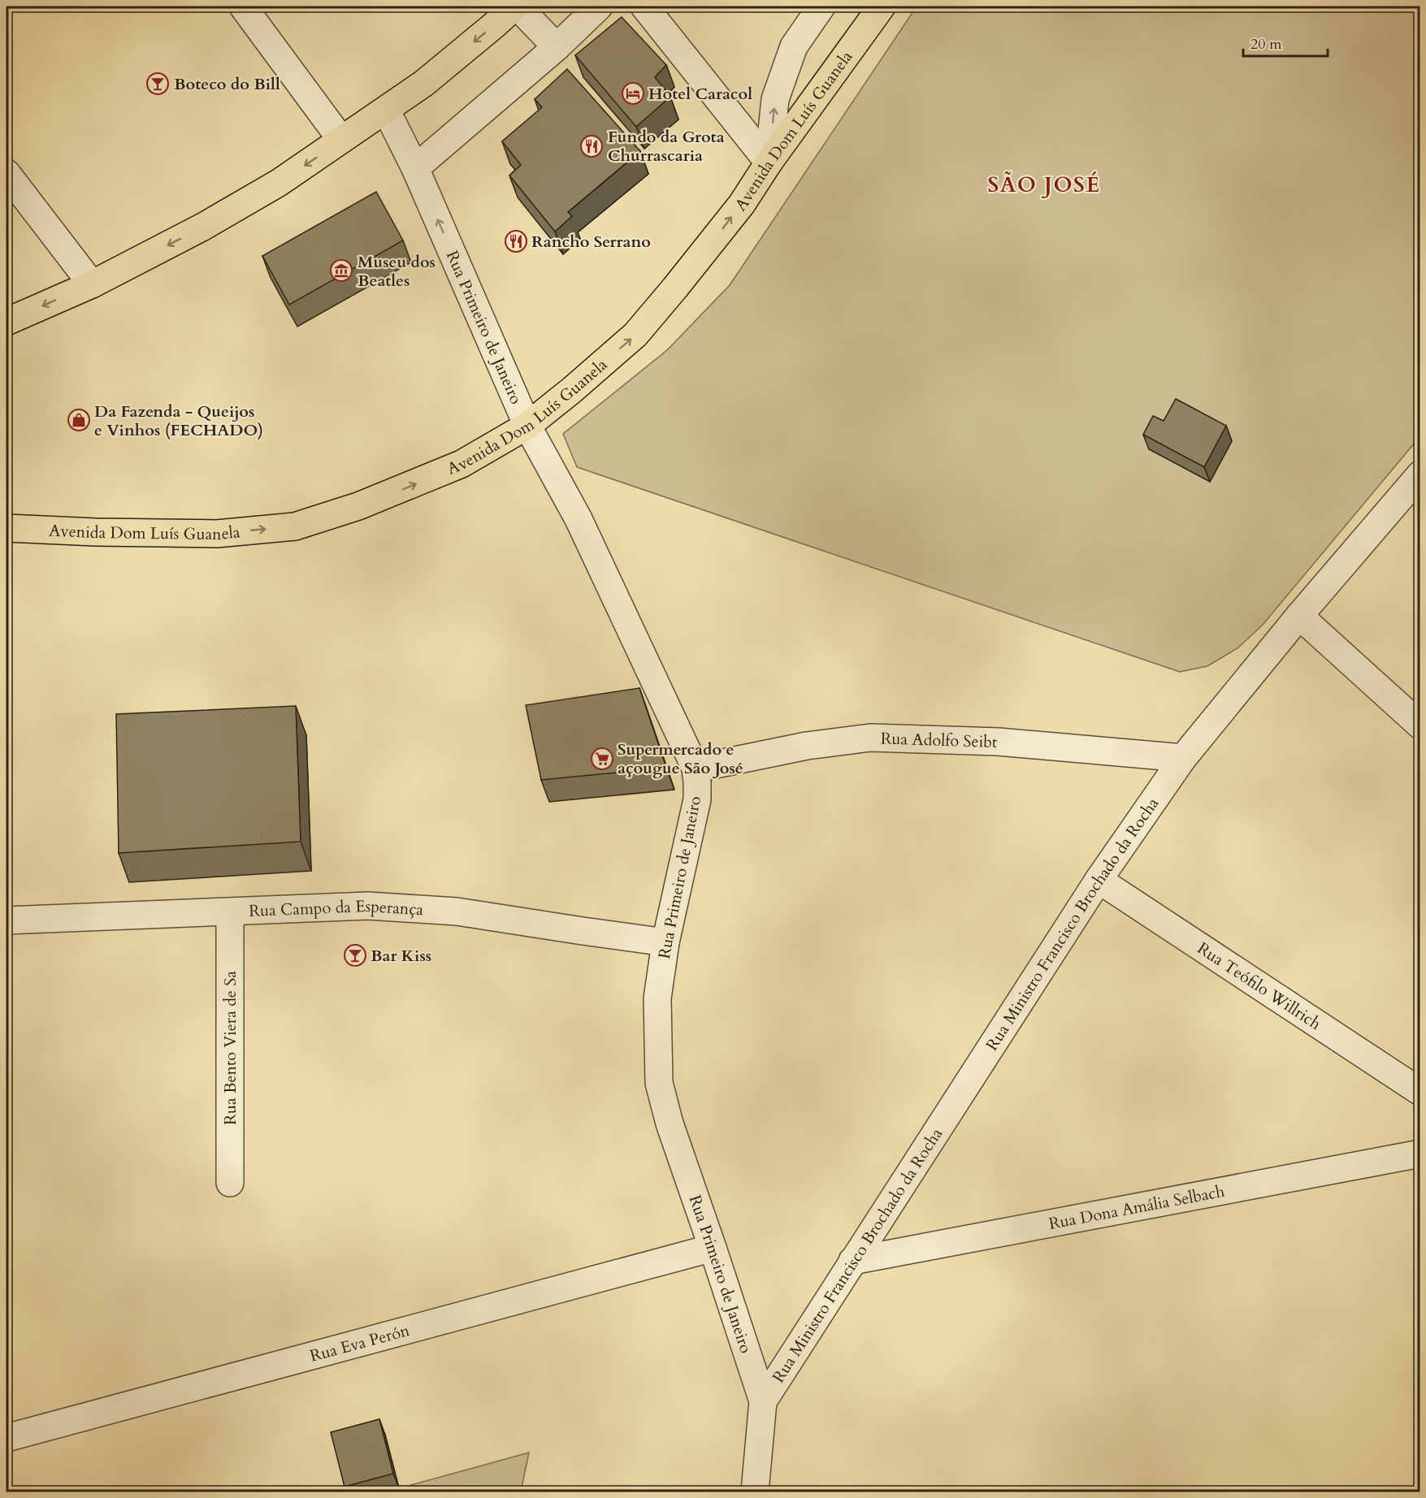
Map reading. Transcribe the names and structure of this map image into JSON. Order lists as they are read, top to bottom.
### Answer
{
  "streets": {
    "main road": ["Avenida Dom Luís Guanela"],
    "street": [
      "Rua Primeiro de Janeiro",
      "Rua Adolfo Seibt",
      "Rua Campo da Esperança",
      "Rua Ministro Francisco Brochado da Rocha",
      "Rua Teófilo Willrich",
      "Rua Bento Viera de Sa",
      "Rua Dona Amália Selbach",
      "Rua Eva Perón"
    ]
  },
  "crossings": [
    ["Avenida Dom Luís Guanela", "Rua Primeiro de Janeiro"],
    ["Rua Primeiro de Janeiro", "Rua Adolfo Seibt"],
    ["Rua Primeiro de Janeiro", "Rua Campo da Esperança"],
    ["Rua Primeiro de Janeiro", "Rua Ministro Francisco Brochado da Rocha"],
    ["Rua Primeiro de Janeiro", "Rua Eva Perón"],
    ["Rua Adolfo Seibt", "Rua Ministro Francisco Brochado da Rocha"],
    ["Rua Campo da Esperança", "Rua Bento Viera de Sa"],
    ["Rua Ministro Francisco Brochado da Rocha", "Rua Teófilo Willrich"],
    ["Rua Ministro Francisco Brochado da Rocha", "Rua Dona Amália Selbach"]
  ],
  "one_way": ["Avenida Dom Luís Guanela"],
  "districts": ["SÃO JOSÉ"],
  "places": {
    "bar": ["Boteco do Bill", "Bar Kiss"],
    "hotel": ["Hotel Caracol"],
    "restaurant": ["Fundo da Grota Churrascaria", "Rancho Serrano"],
    "museum": ["Museu dos Beatles"],
    "shop": ["Da Fazenda - Queijos e Vinhos (FECHADO)"],
    "supermarket": ["Supermercado e açougue São José"]
  },
  "scale_bar": "20 m"
}
